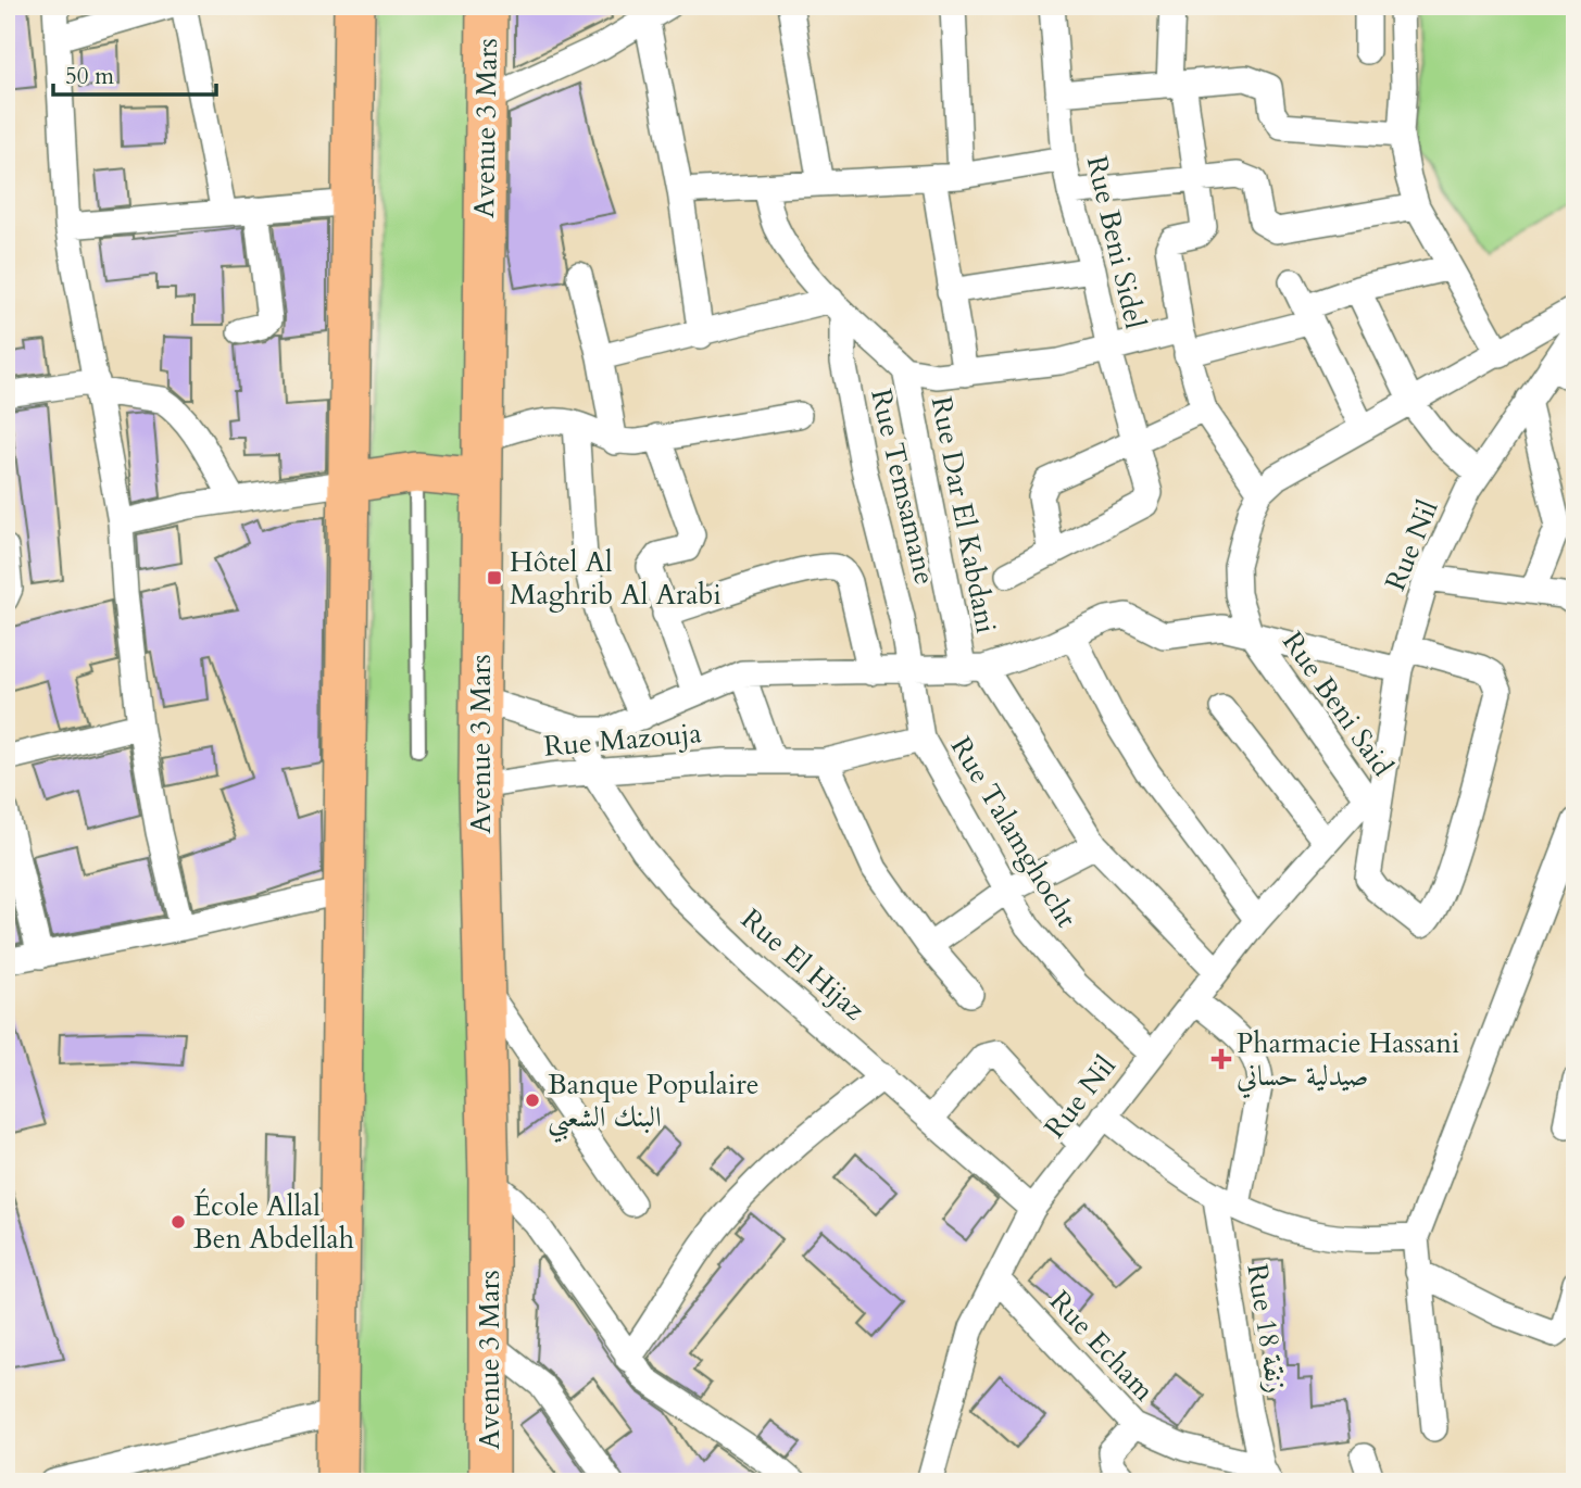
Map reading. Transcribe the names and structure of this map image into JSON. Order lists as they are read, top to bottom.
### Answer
{
  "streets": {
    "main road": ["Avenue 3 Mars"],
    "street": [
      "Rue Beni Sidel",
      "Rue Temsamane",
      "Rue Dar El Kabdani",
      "Rue Nil",
      "Rue Beni Said",
      "Rue Mazouja",
      "Rue Talamghocht",
      "Rue El Hijaz",
      "Rue 18 زنقة",
      "Rue Echam"
    ]
  },
  "crossings": [
    ["Avenue 3 Mars", "Rue Mazouja"],
    ["Rue Temsamane", "Rue Mazouja"],
    ["Rue Temsamane", "Rue Talamghocht"],
    ["Rue Nil", "Rue Beni Said"],
    ["Rue Nil", "Rue Talamghocht"],
    ["Rue Nil", "Rue El Hijaz"],
    ["Rue Nil", "Rue Echam"],
    ["Rue Mazouja", "Rue Talamghocht"],
    ["Rue Mazouja", "Rue El Hijaz"],
    ["Rue 18 زنقة", "Rue Echam"]
  ],
  "places": {
    "transit": ["Hôtel Al Maghrib Al Arabi"],
    "health": ["Pharmacie Hassani صيدلية حساني"],
    "other": ["Banque Populaire البنك الشعبي", "École Allal Ben Abdellah"]
  },
  "scale_bar": "50 m"
}
